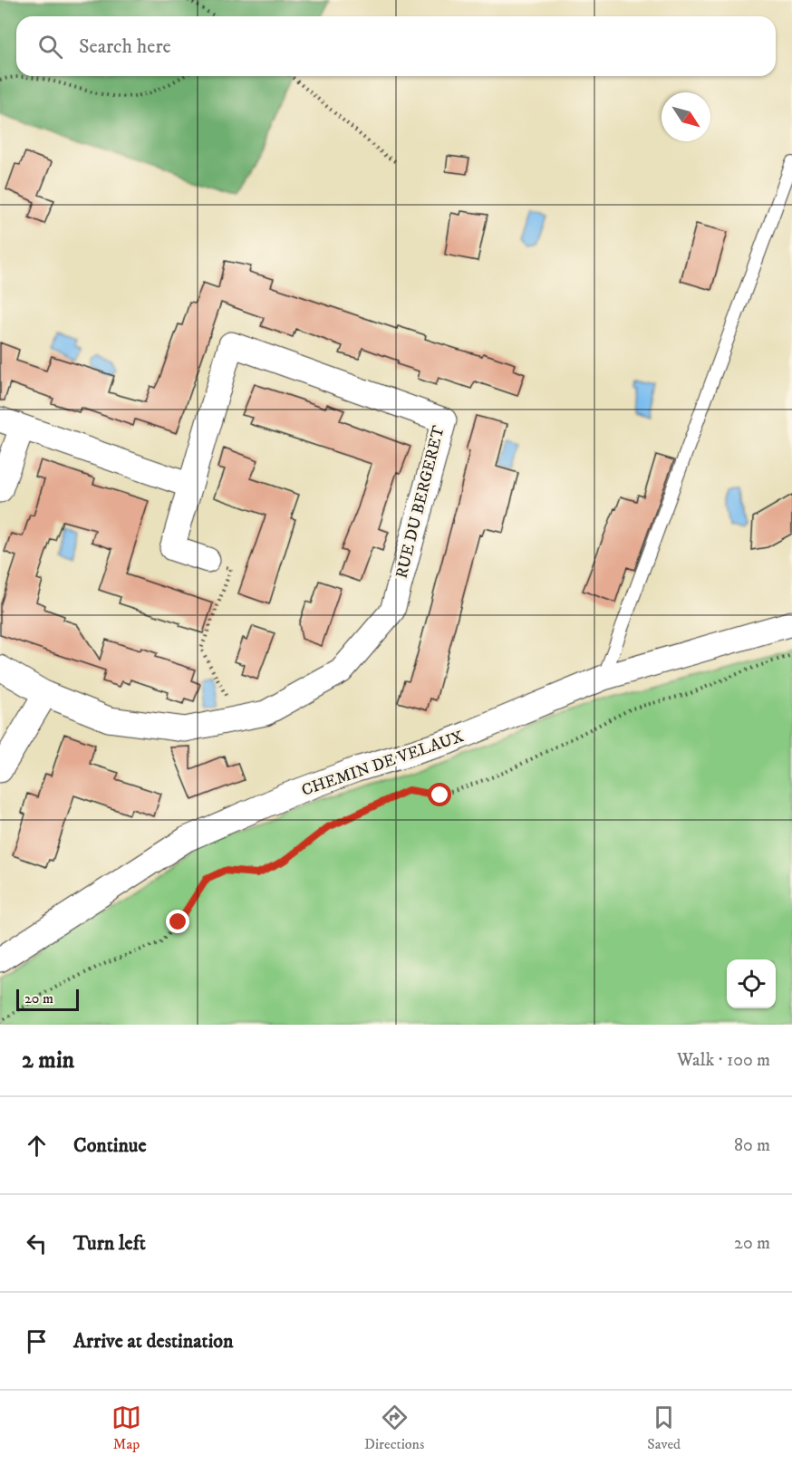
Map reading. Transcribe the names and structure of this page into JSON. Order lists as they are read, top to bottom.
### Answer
{
  "streets": {
    "street": ["RUE DU BERGERET", "CHEMIN DE VELAUX"]
  },
  "scale_bar": "20 m",
  "north": "bottom right",
  "page": {
    "search": "Search here",
    "scale": "20 m",
    "heading": ["2 min", "Walk · 100 m"],
    "list": [
      ["Continue", "80 m"],
      ["Turn left", "20 m"],
      "Arrive at destination"
    ],
    "nav": ["Map", "Directions", "Saved"]
  }
}
